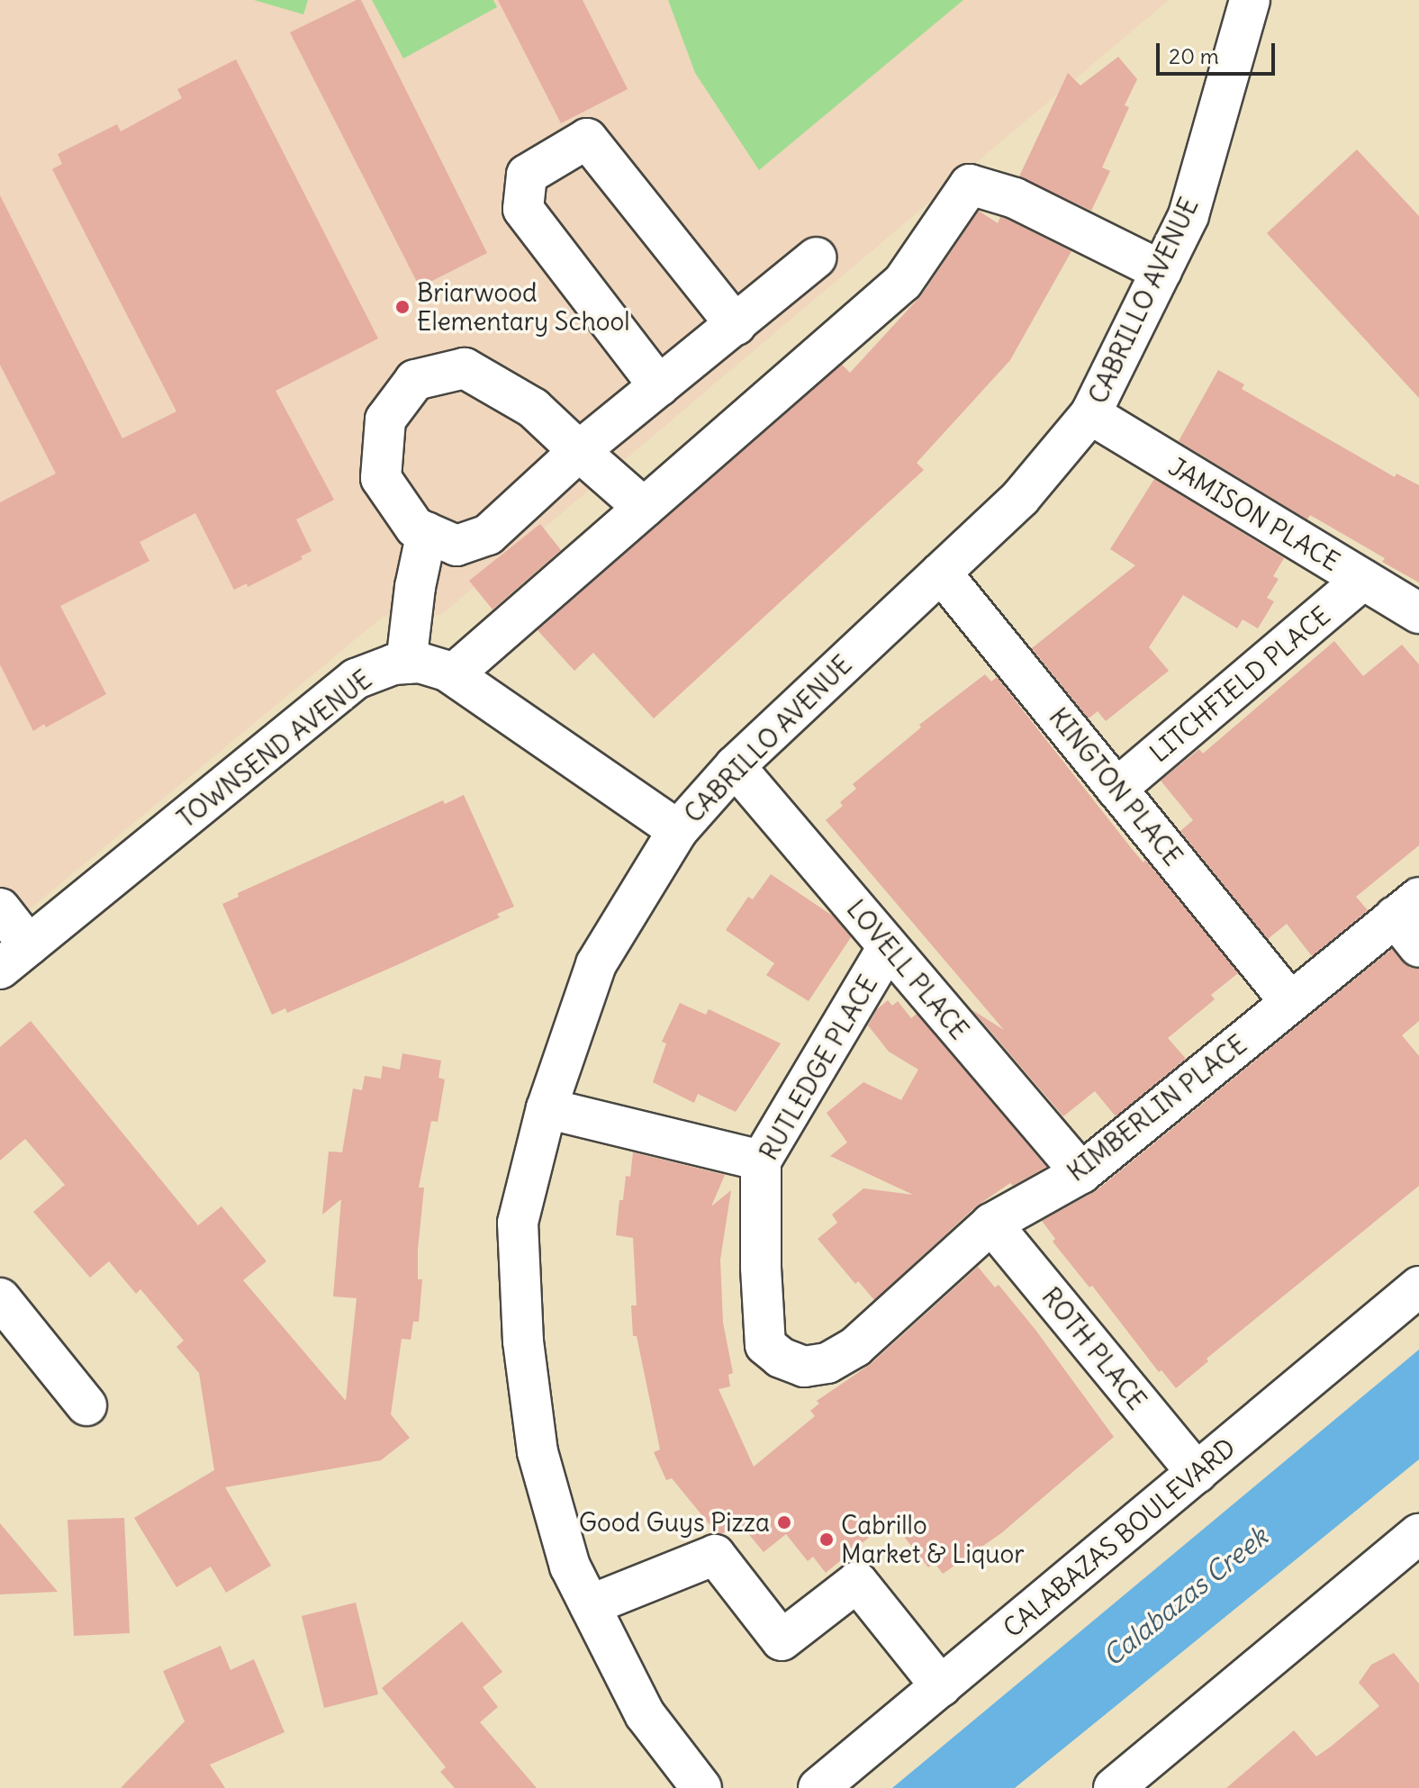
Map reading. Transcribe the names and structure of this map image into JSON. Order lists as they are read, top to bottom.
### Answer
{
  "streets": {
    "street": [
      "CABRILLO AVENUE",
      "JAMISON PLACE",
      "LITCHFIELD PLACE",
      "TOWNSEND AVENUE",
      "KINGTON PLACE",
      "LOVELL PLACE",
      "RUTLEDGE PLACE",
      "KIMBERLIN PLACE",
      "ROTH PLACE",
      "CALABAZAS BOULEVARD"
    ]
  },
  "crossings": [
    ["CABRILLO AVENUE", "JAMISON PLACE"],
    ["CABRILLO AVENUE", "TOWNSEND AVENUE"],
    ["CABRILLO AVENUE", "KINGTON PLACE"],
    ["CABRILLO AVENUE", "LOVELL PLACE"],
    ["JAMISON PLACE", "LITCHFIELD PLACE"],
    ["LITCHFIELD PLACE", "KINGTON PLACE"],
    ["KINGTON PLACE", "KIMBERLIN PLACE"],
    ["LOVELL PLACE", "RUTLEDGE PLACE"],
    ["LOVELL PLACE", "KIMBERLIN PLACE"],
    ["RUTLEDGE PLACE", "KIMBERLIN PLACE"],
    ["KIMBERLIN PLACE", "ROTH PLACE"],
    ["ROTH PLACE", "CALABAZAS BOULEVARD"]
  ],
  "water": ["Calabazas Creek"],
  "places": ["Briarwood Elementary School", "Good Guys Pizza", "Cabrillo Market & Liquor"],
  "scale_bar": "20 m"
}
